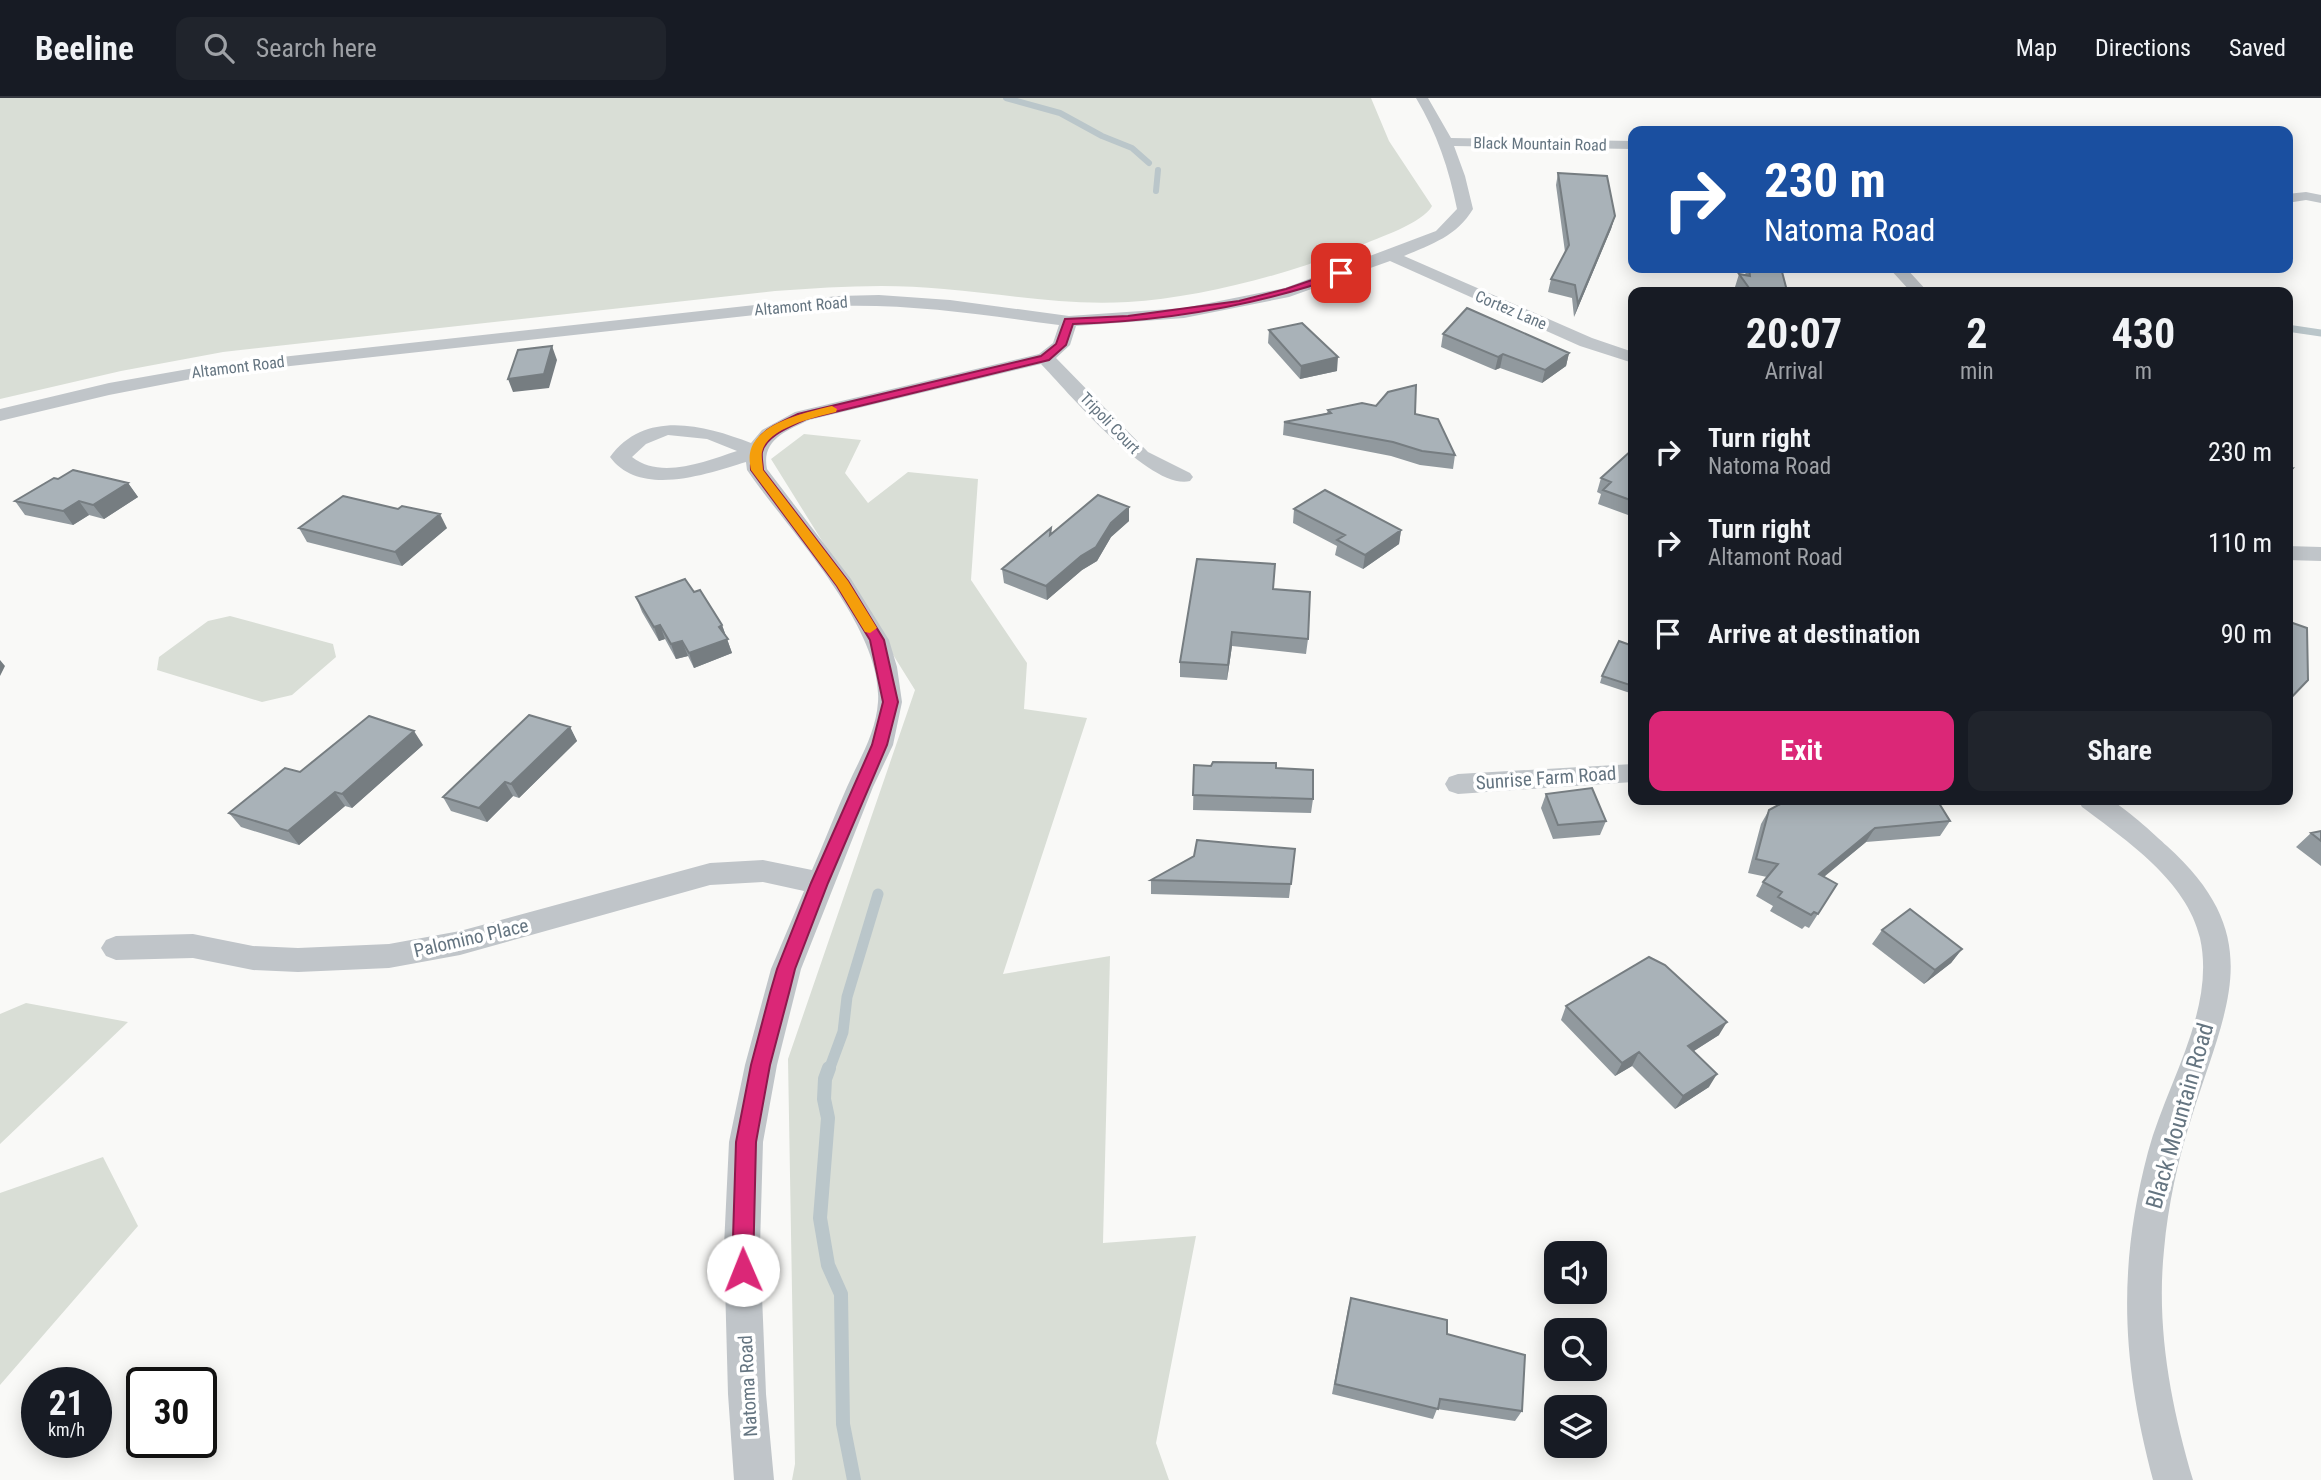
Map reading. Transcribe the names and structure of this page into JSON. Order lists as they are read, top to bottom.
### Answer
{
  "streets": {
    "street": [
      "Black Mountain Road",
      "Altamont Road",
      "Cortez Lane",
      "Tripoli Court",
      "Sunrise Farm Road",
      "Palomino Place",
      "Natoma Road"
    ]
  },
  "crossings": [
    ["Black Mountain Road", "Altamont Road"],
    ["Altamont Road", "Cortez Lane"],
    ["Palomino Place", "Natoma Road"]
  ],
  "page": {
    "header": "Beeline",
    "search": "Search here",
    "nav": ["Map", "Directions", "Saved"],
    "turn": ["230 m", "Natoma Road"],
    "eta": [
      "20:07",
      "Arrival",
      "2",
      "min",
      "430",
      "m"
    ],
    "list": [
      {
        "name": "Turn right",
        "note": "Natoma Road",
        "value": "230 m"
      },
      {
        "name": "Turn right",
        "note": "Altamont Road",
        "value": "110 m"
      },
      {
        "name": "Arrive at destination",
        "value": "90 m"
      }
    ],
    "buttons": ["Exit", "Share"],
    "speed": "21 km/h",
    "limit": "30"
  }
}
